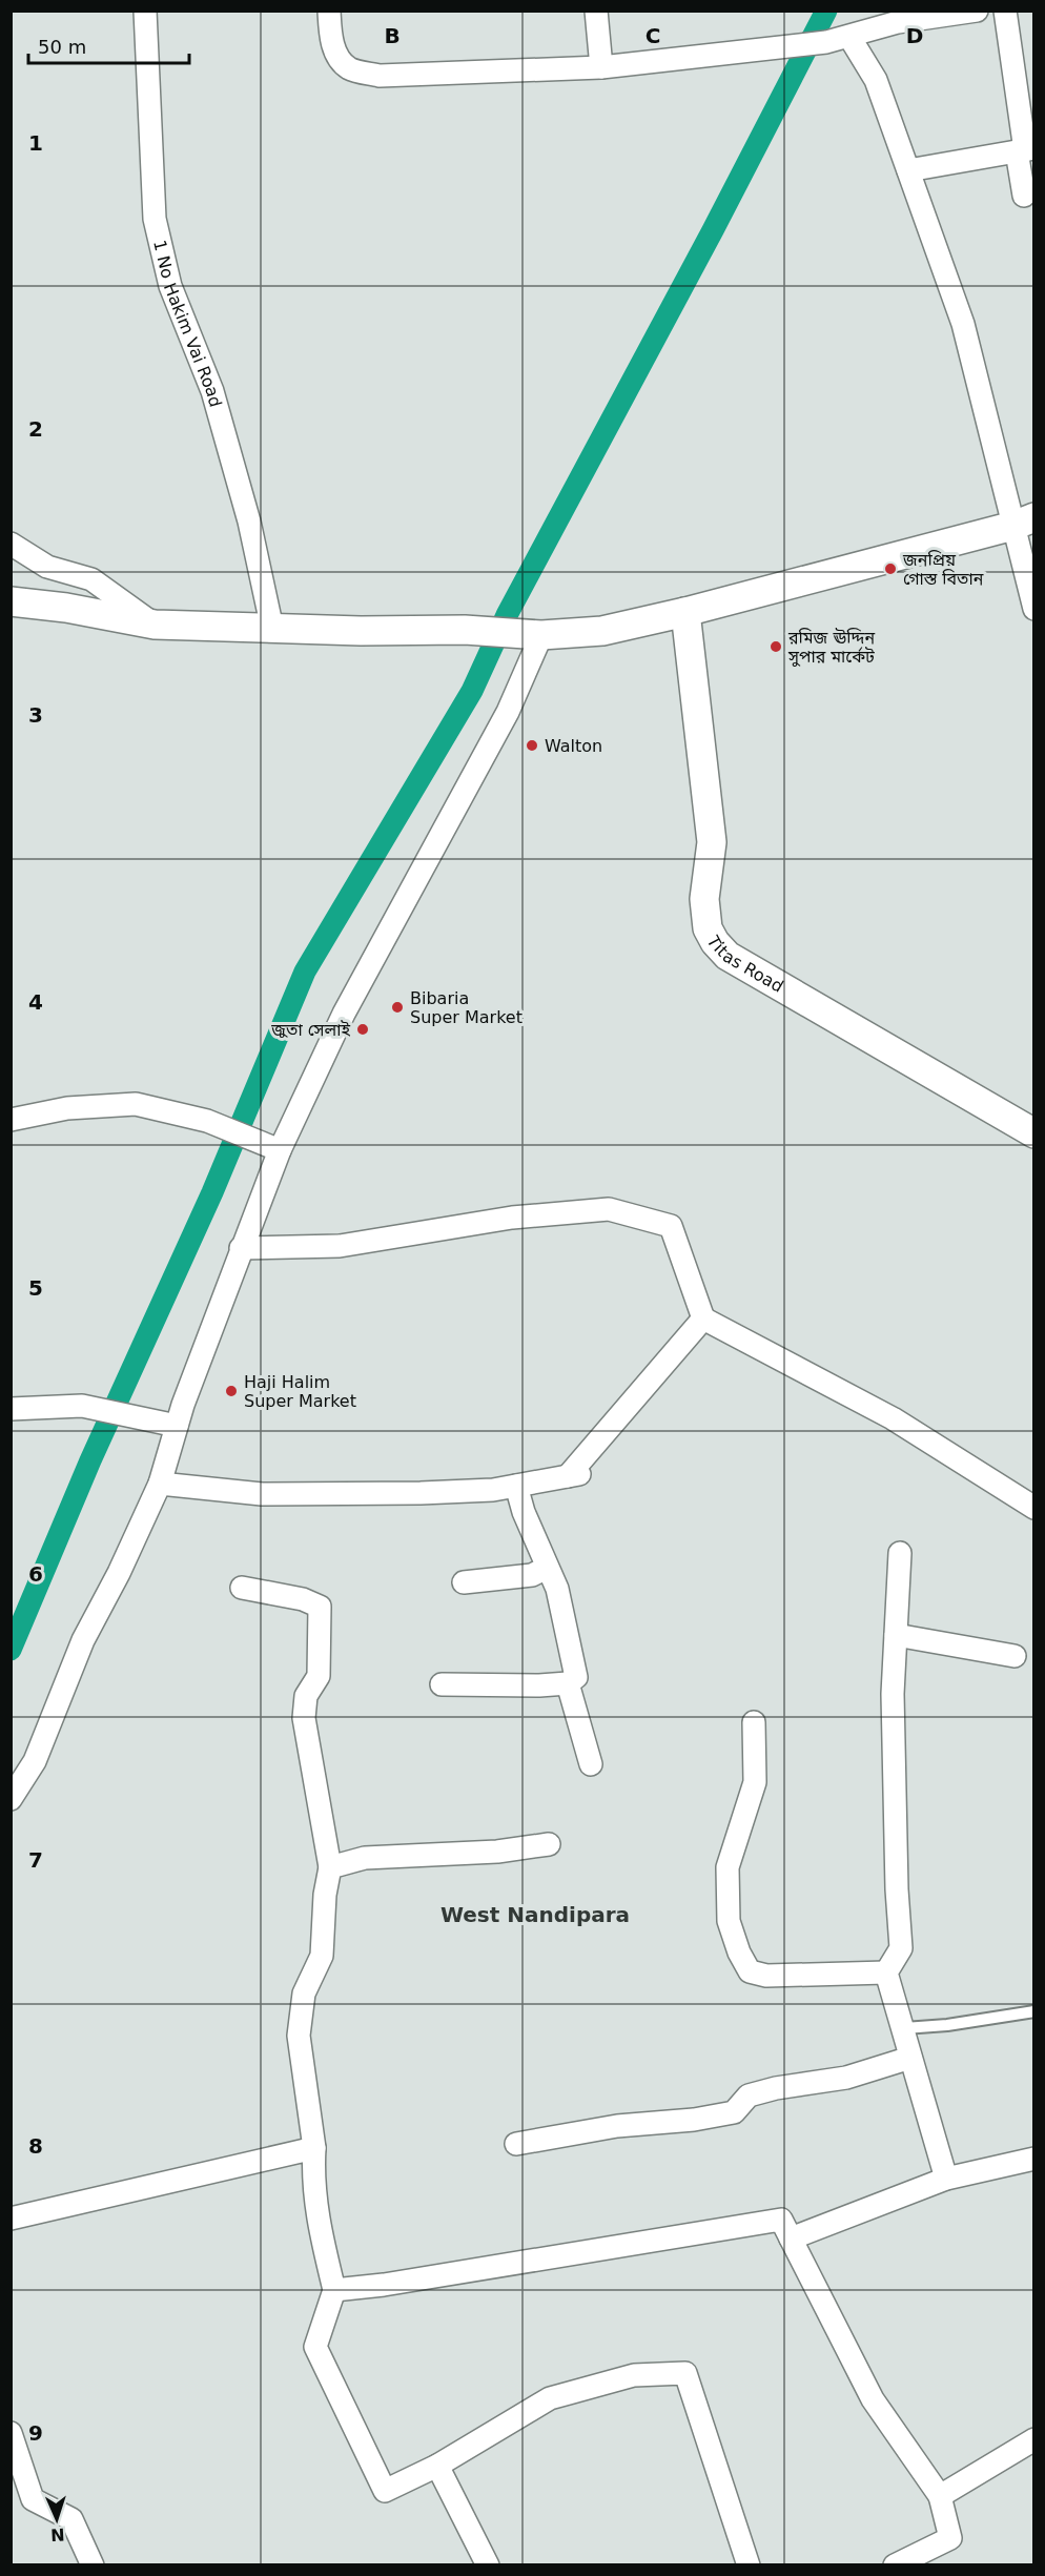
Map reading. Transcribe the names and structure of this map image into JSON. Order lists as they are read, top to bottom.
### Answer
{
  "streets": {
    "street": ["1 No Hakim Vai Road", "Titas Road"]
  },
  "districts": ["West Nandipara"],
  "places": [
    "জনপ্রিয় গোস্ত বিতান",
    "রমিজ ঊদ্দিন সুপার মার্কেট",
    "Walton",
    "Bibaria Super Market",
    "জুতা সেলাই",
    "Haji Halim Super Market"
  ],
  "scale_bar": "50 m",
  "north": "bottom",
  "grid": {
    "columns": ["B", "C", "D"],
    "rows": [
      "1",
      "2",
      "3",
      "4",
      "5",
      "6",
      "7",
      "8",
      "9"
    ]
  }
}
